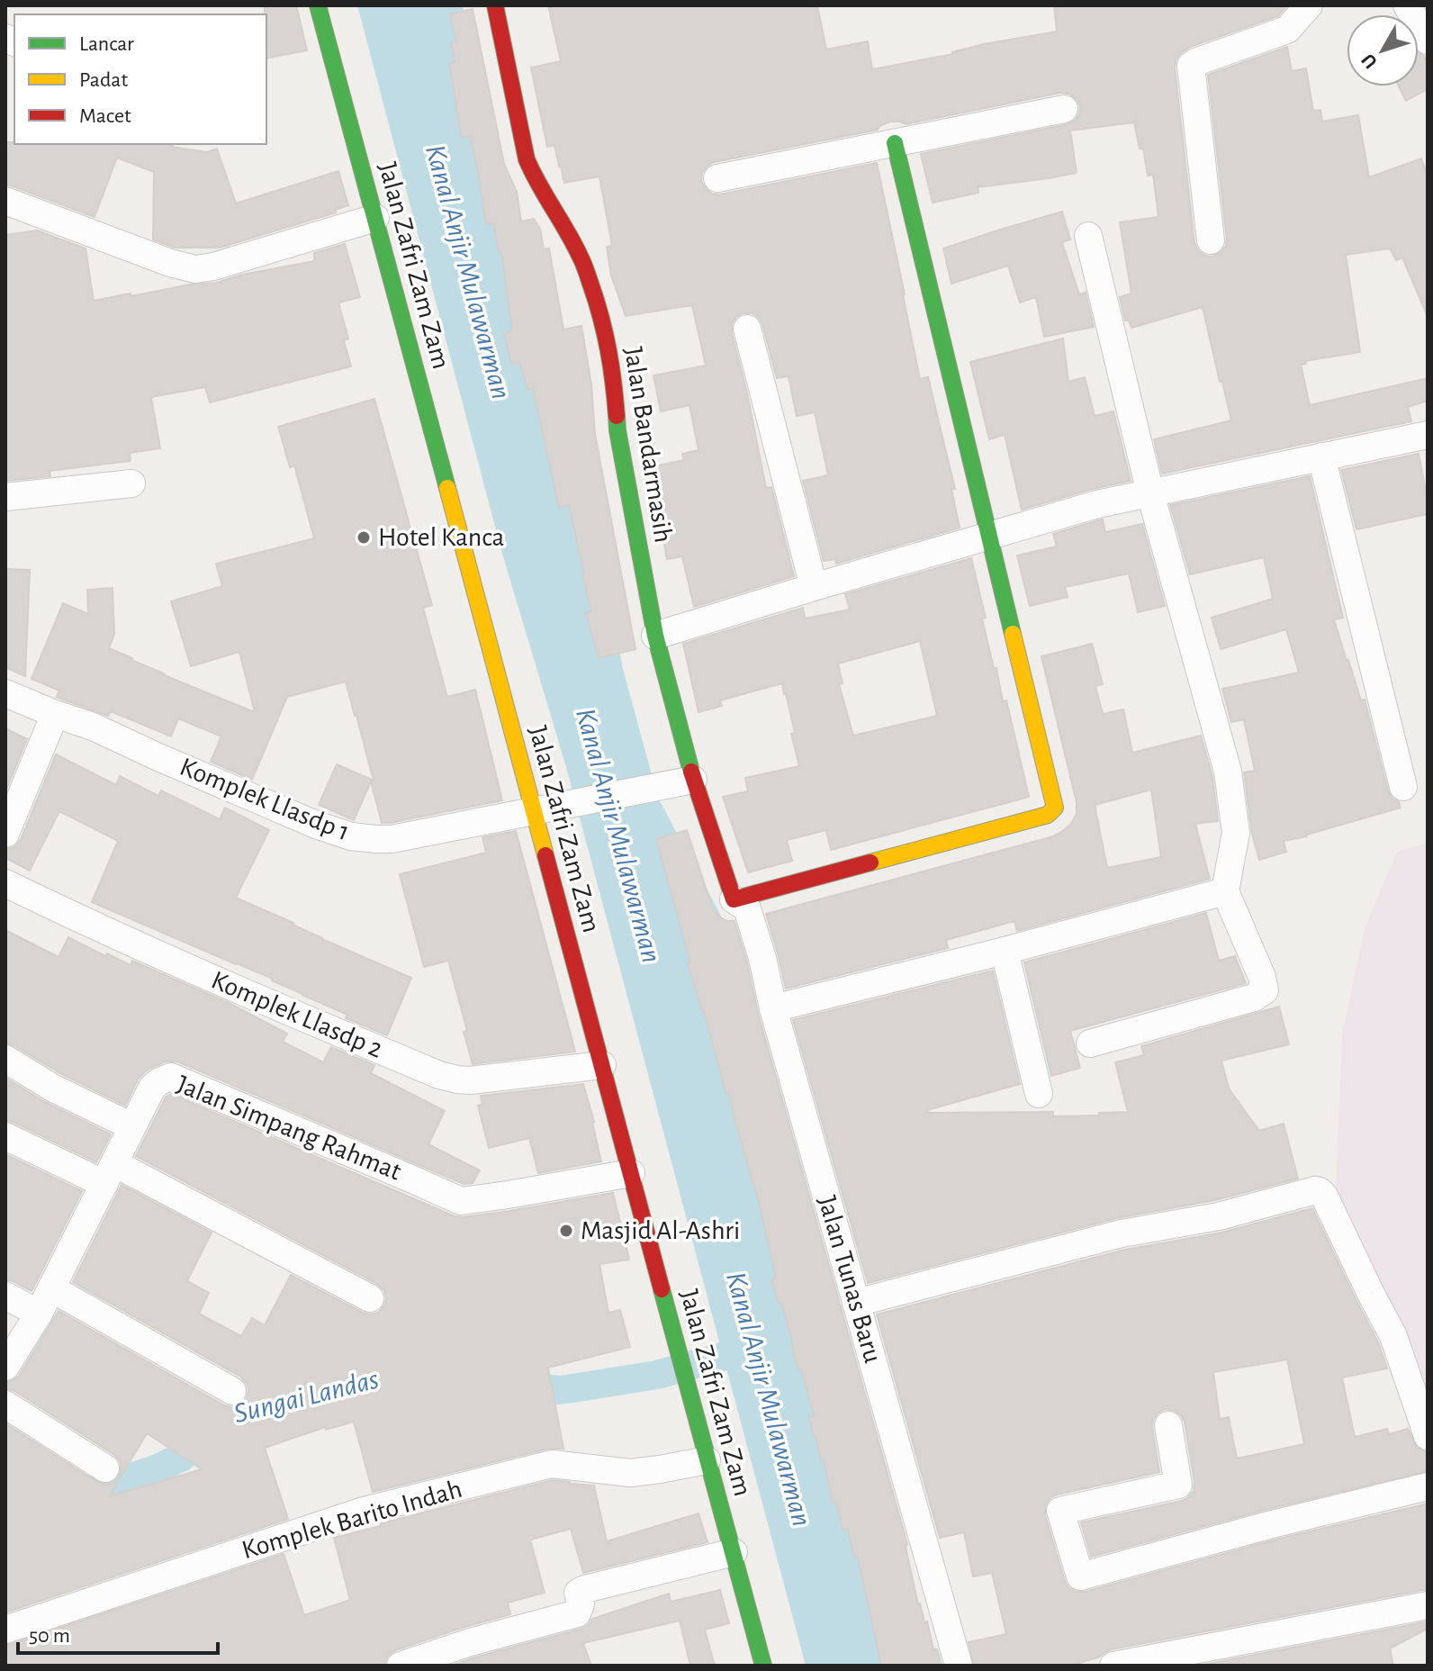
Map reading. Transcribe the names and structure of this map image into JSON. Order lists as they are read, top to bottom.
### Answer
{
  "streets": {
    "street": [
      "Jalan Zafri Zam Zam",
      "Jalan Bandarmasih",
      "Komplek Llasdp 1",
      "Komplek Llasdp 2",
      "Jalan Simpang Rahmat",
      "Jalan Tunas Baru",
      "Komplek Barito Indah"
    ]
  },
  "crossings": [
    ["Jalan Zafri Zam Zam", "Komplek Llasdp 1"],
    ["Jalan Zafri Zam Zam", "Komplek Llasdp 2"],
    ["Jalan Zafri Zam Zam", "Jalan Simpang Rahmat"],
    ["Jalan Zafri Zam Zam", "Komplek Barito Indah"],
    ["Jalan Bandarmasih", "Komplek Llasdp 1"],
    ["Jalan Bandarmasih", "Jalan Tunas Baru"]
  ],
  "water": ["Kanal Anjir Mulawarman", "Sungai Landas"],
  "places": ["Hotel Kanca", "Masjid Al-Ashri"],
  "legend": ["Lancar", "Padat", "Macet"],
  "scale_bar": "50 m",
  "north": "bottom left"
}
